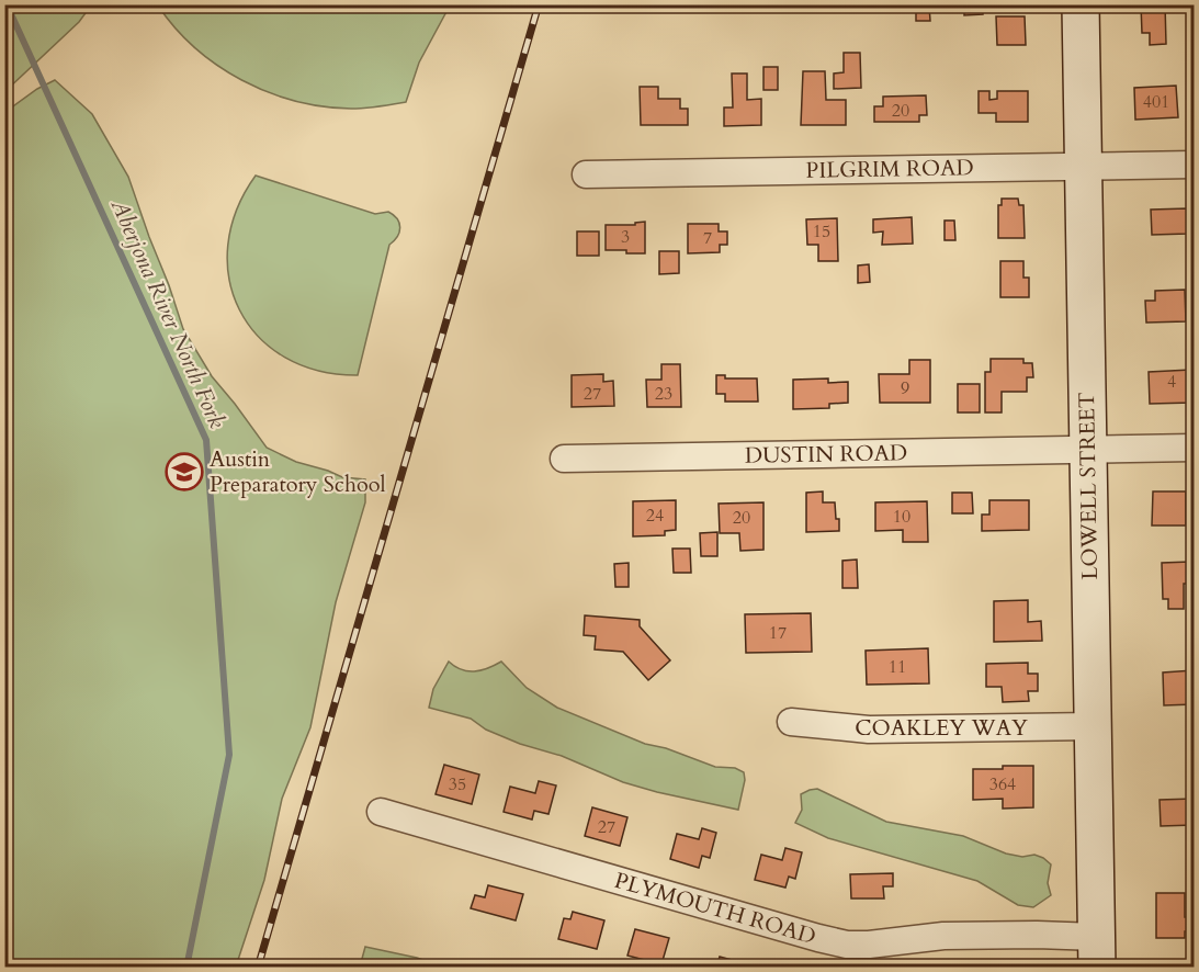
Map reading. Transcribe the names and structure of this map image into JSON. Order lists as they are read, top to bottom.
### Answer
{
  "streets": {
    "main road": ["LOWELL STREET"],
    "street": [
      "PILGRIM ROAD",
      "DUSTIN ROAD",
      "COAKLEY WAY",
      "PLYMOUTH ROAD"
    ]
  },
  "crossings": [
    ["PILGRIM ROAD", "LOWELL STREET"],
    ["DUSTIN ROAD", "LOWELL STREET"],
    ["LOWELL STREET", "COAKLEY WAY"],
    ["LOWELL STREET", "PLYMOUTH ROAD"]
  ],
  "water": ["Aberjona River North Fork"],
  "places": {
    "school or university": ["Austin Preparatory School"]
  },
  "house_numbers": [
    "401",
    "20",
    "15",
    "3",
    "7",
    "4",
    "9",
    "27",
    "23",
    "24",
    "10",
    "20",
    "17",
    "11",
    "35",
    "364",
    "27"
  ]
}
